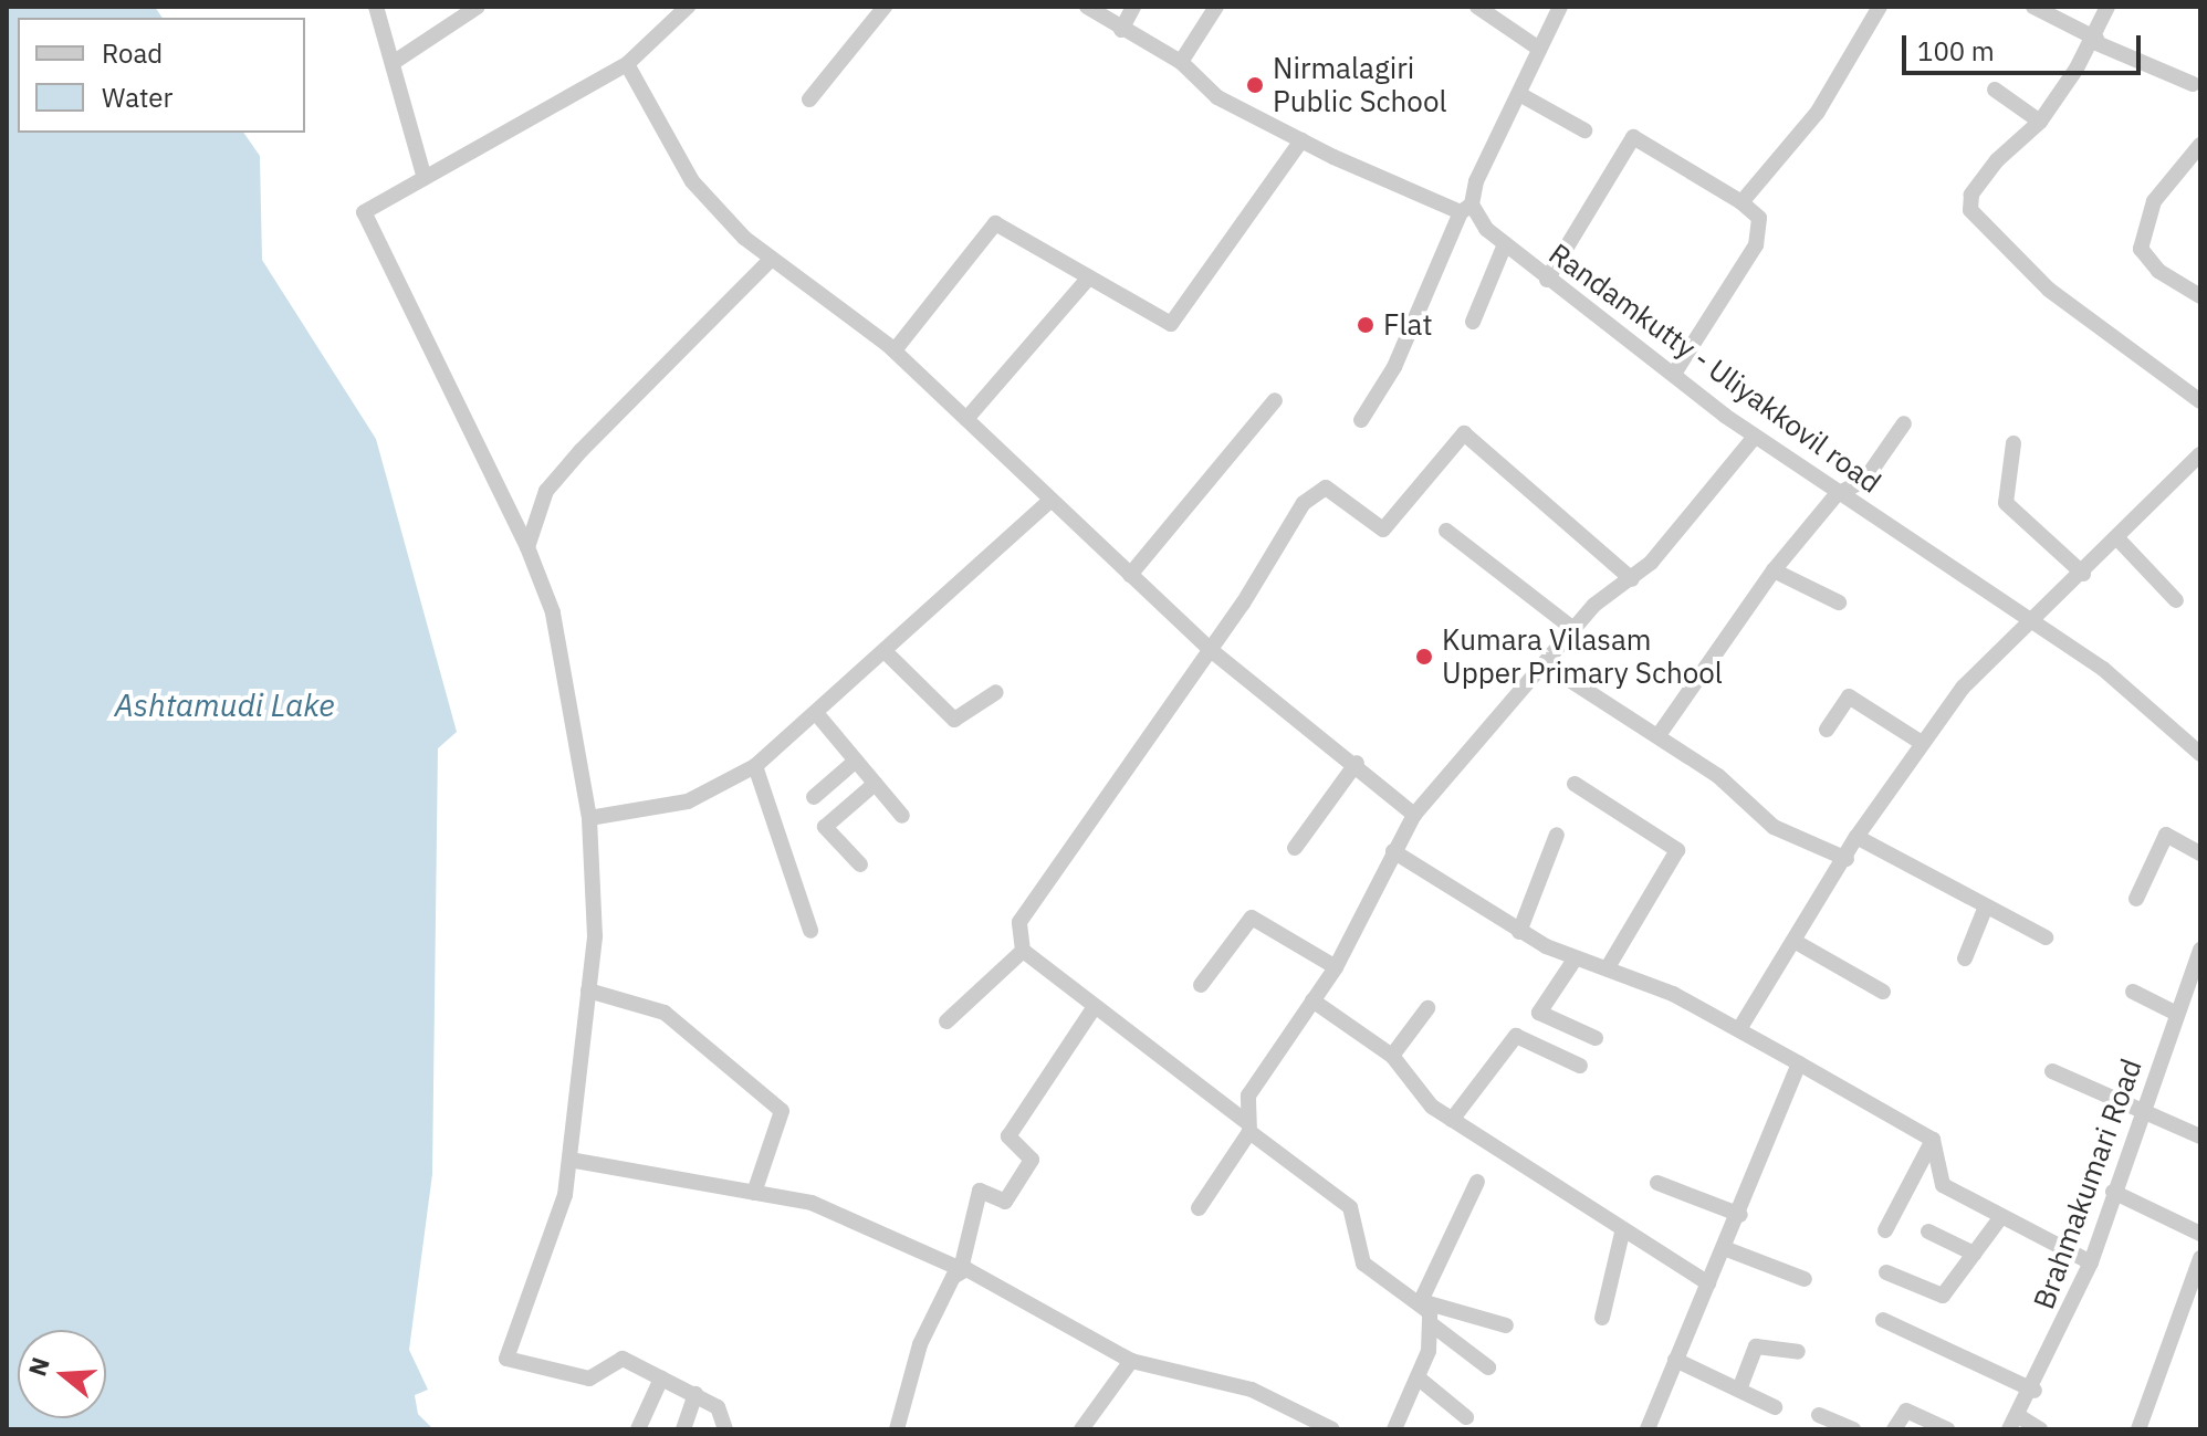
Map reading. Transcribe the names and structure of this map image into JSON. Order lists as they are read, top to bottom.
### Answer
{
  "streets": {
    "street": ["Randamkutty - Uliyakkovil road", "Brahmakumari Road"]
  },
  "water": ["Ashtamudi Lake"],
  "places": ["Nirmalagiri Public School", "Flat", "Kumara Vilasam Upper Primary School"],
  "legend": ["Road", "Water"],
  "scale_bar": "100 m",
  "north": "left"
}
